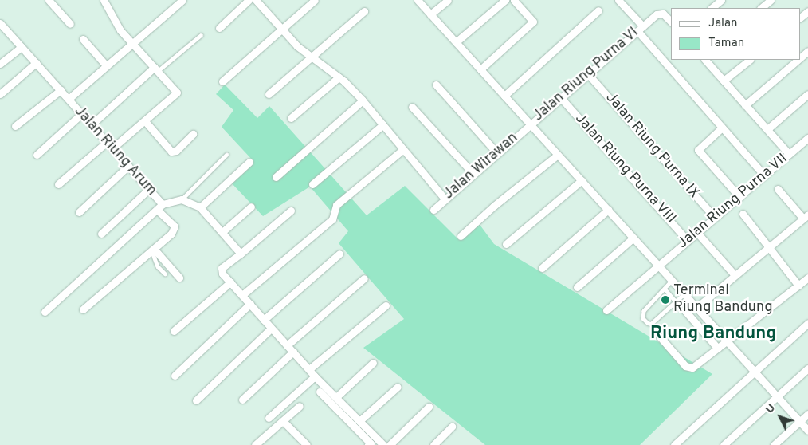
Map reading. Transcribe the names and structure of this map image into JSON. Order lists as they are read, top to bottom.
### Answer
{
  "streets": {
    "street": [
      "Jalan Riung Purna VI",
      "Jalan Riung Purna IX",
      "Jalan Riung Arum",
      "Jalan Wirawan",
      "Jalan Riung Purna VIII",
      "Jalan Riung Purna VII"
    ]
  },
  "crossings": [
    ["Jalan Riung Purna VI", "Jalan Riung Purna IX"],
    ["Jalan Riung Purna VI", "Jalan Wirawan"],
    ["Jalan Riung Purna VI", "Jalan Riung Purna VIII"],
    ["Jalan Riung Purna IX", "Jalan Riung Purna VII"],
    ["Jalan Riung Purna VIII", "Jalan Riung Purna VII"]
  ],
  "districts": ["Riung Bandung"],
  "places": ["Terminal Riung Bandung"],
  "legend": ["Jalan", "Taman"],
  "north": "top left"
}
